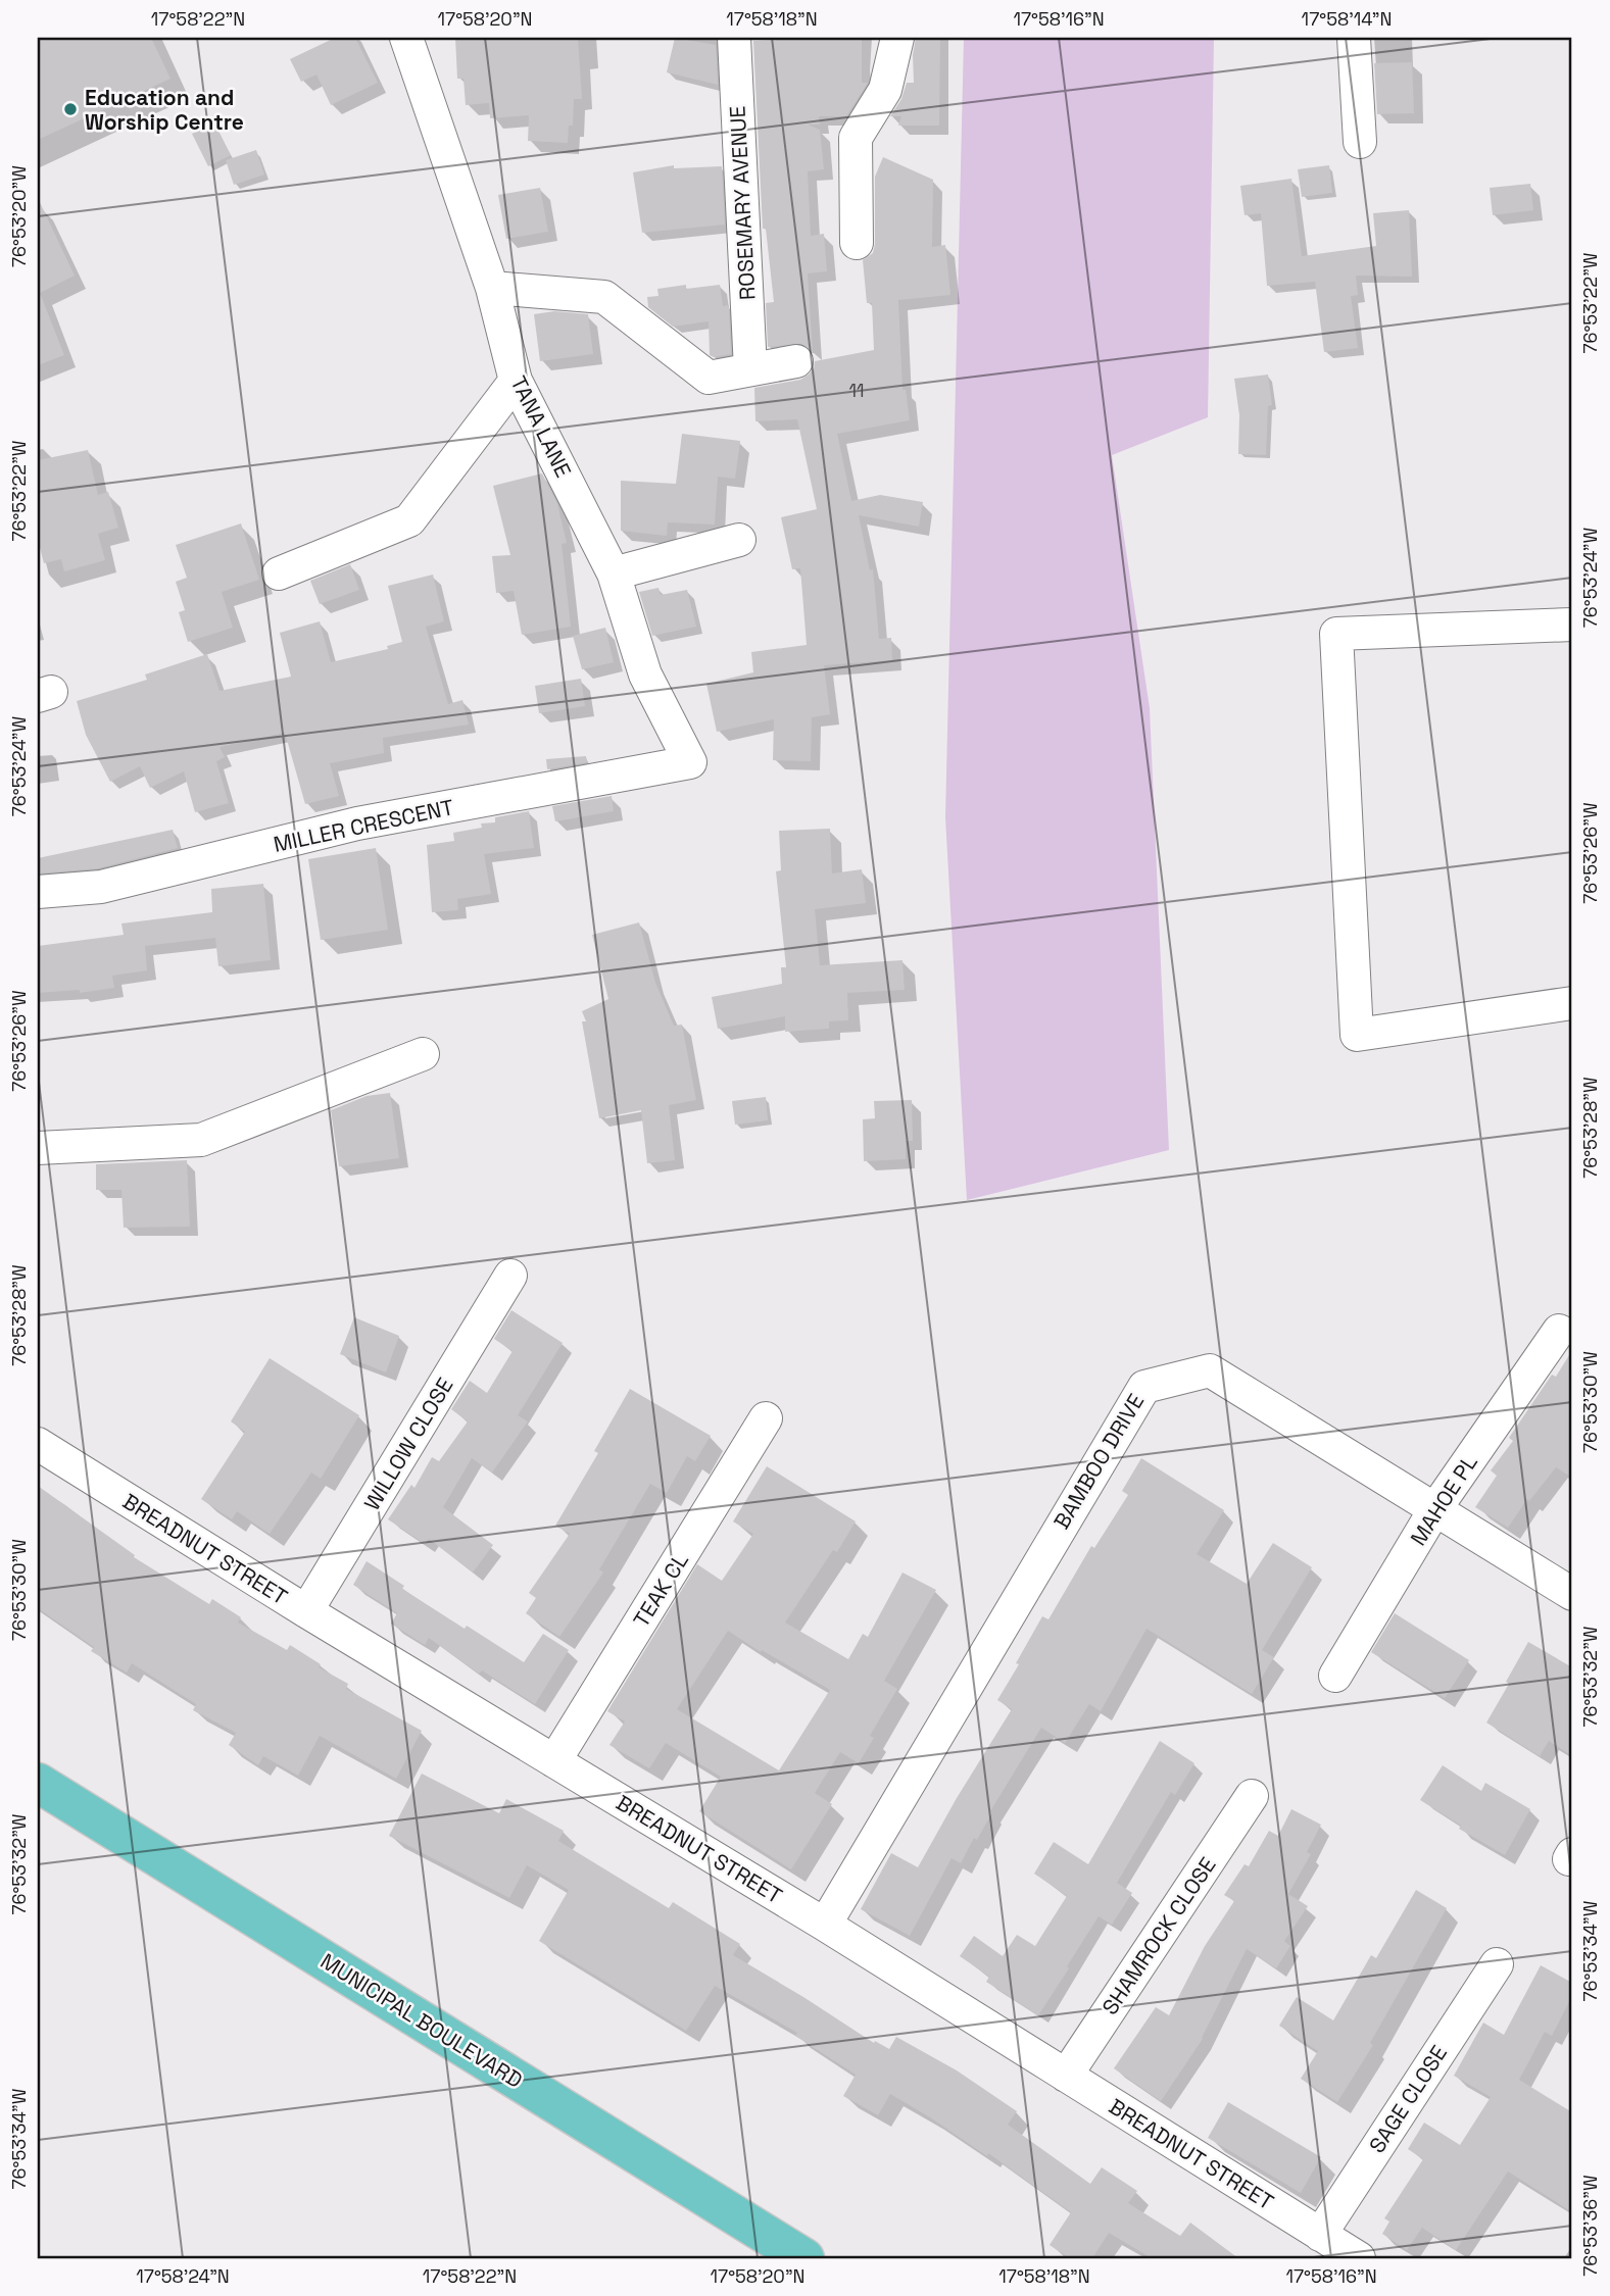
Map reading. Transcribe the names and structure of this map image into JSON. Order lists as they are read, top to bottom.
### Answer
{
  "streets": {
    "main road": ["MUNICIPAL BOULEVARD"],
    "street": [
      "ROSEMARY AVENUE",
      "TANA LANE",
      "MILLER CRESCENT",
      "WILLOW CLOSE",
      "BAMBOO DRIVE",
      "MAHOE PL",
      "BREADNUT STREET",
      "TEAK CL",
      "SHAMROCK CLOSE",
      "SAGE CLOSE"
    ]
  },
  "crossings": [
    ["TANA LANE", "MILLER CRESCENT"],
    ["WILLOW CLOSE", "BREADNUT STREET"],
    ["BAMBOO DRIVE", "MAHOE PL"],
    ["BAMBOO DRIVE", "BREADNUT STREET"],
    ["BREADNUT STREET", "TEAK CL"],
    ["BREADNUT STREET", "SHAMROCK CLOSE"],
    ["BREADNUT STREET", "SAGE CLOSE"]
  ],
  "places": ["Education and Worship Centre"],
  "house_numbers": ["11"],
  "coordinates": [
    "17°58'22\"N",
    "17°58'20\"N",
    "17°58'18\"N",
    "17°58'16\"N",
    "17°58'14\"N",
    "76°53'20\"W",
    "76°53'22\"W",
    "76°53'24\"W",
    "76°53'26\"W",
    "76°53'28\"W",
    "76°53'30\"W",
    "76°53'32\"W",
    "76°53'34\"W",
    "76°53'36\"W",
    "17°58'24\"N"
  ]
}
